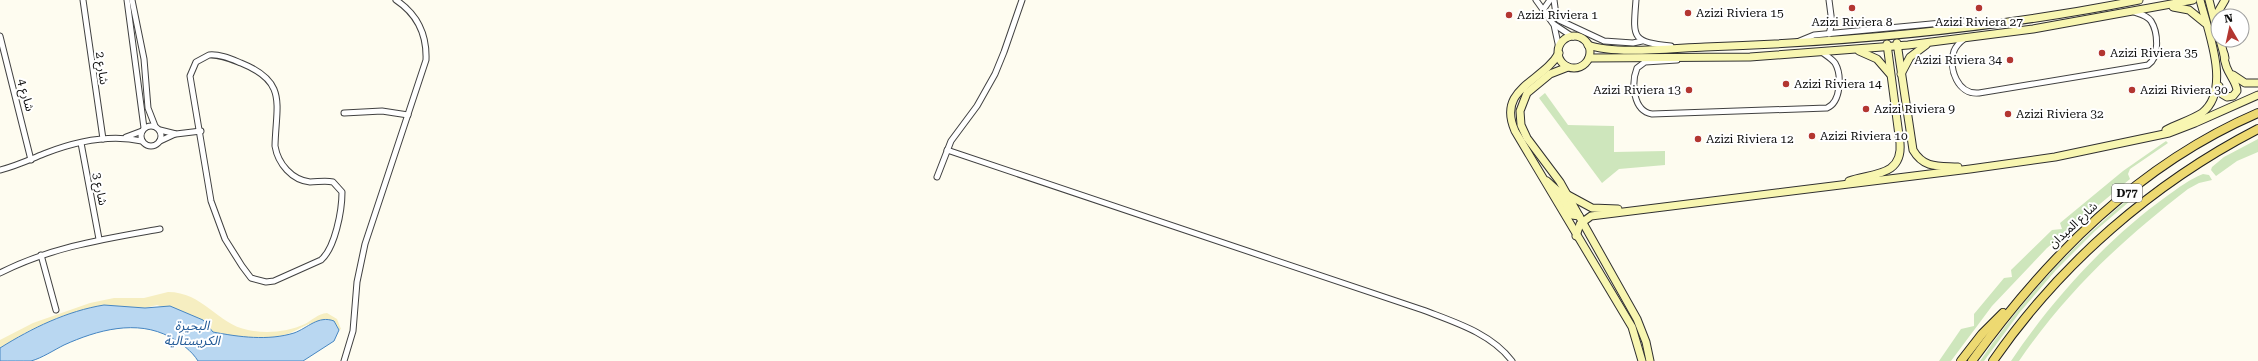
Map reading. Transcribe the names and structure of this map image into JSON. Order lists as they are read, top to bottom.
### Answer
{
  "streets": {
    "main road": ["D77", "شارع الميدان"],
    "street": ["شارع 2", "شارع 4", "شارع 3"]
  },
  "water": ["البحيرة الكريستالية"],
  "places": [
    "Azizi Riviera 8",
    "Azizi Riviera 27",
    "Azizi Riviera 15",
    "Azizi Riviera 1",
    "Azizi Riviera 35",
    "Azizi Riviera 34",
    "Azizi Riviera 14",
    "Azizi Riviera 13",
    "Azizi Riviera 30",
    "Azizi Riviera 9",
    "Azizi Riviera 32",
    "Azizi Riviera 10",
    "Azizi Riviera 12"
  ],
  "north": "top"
}
